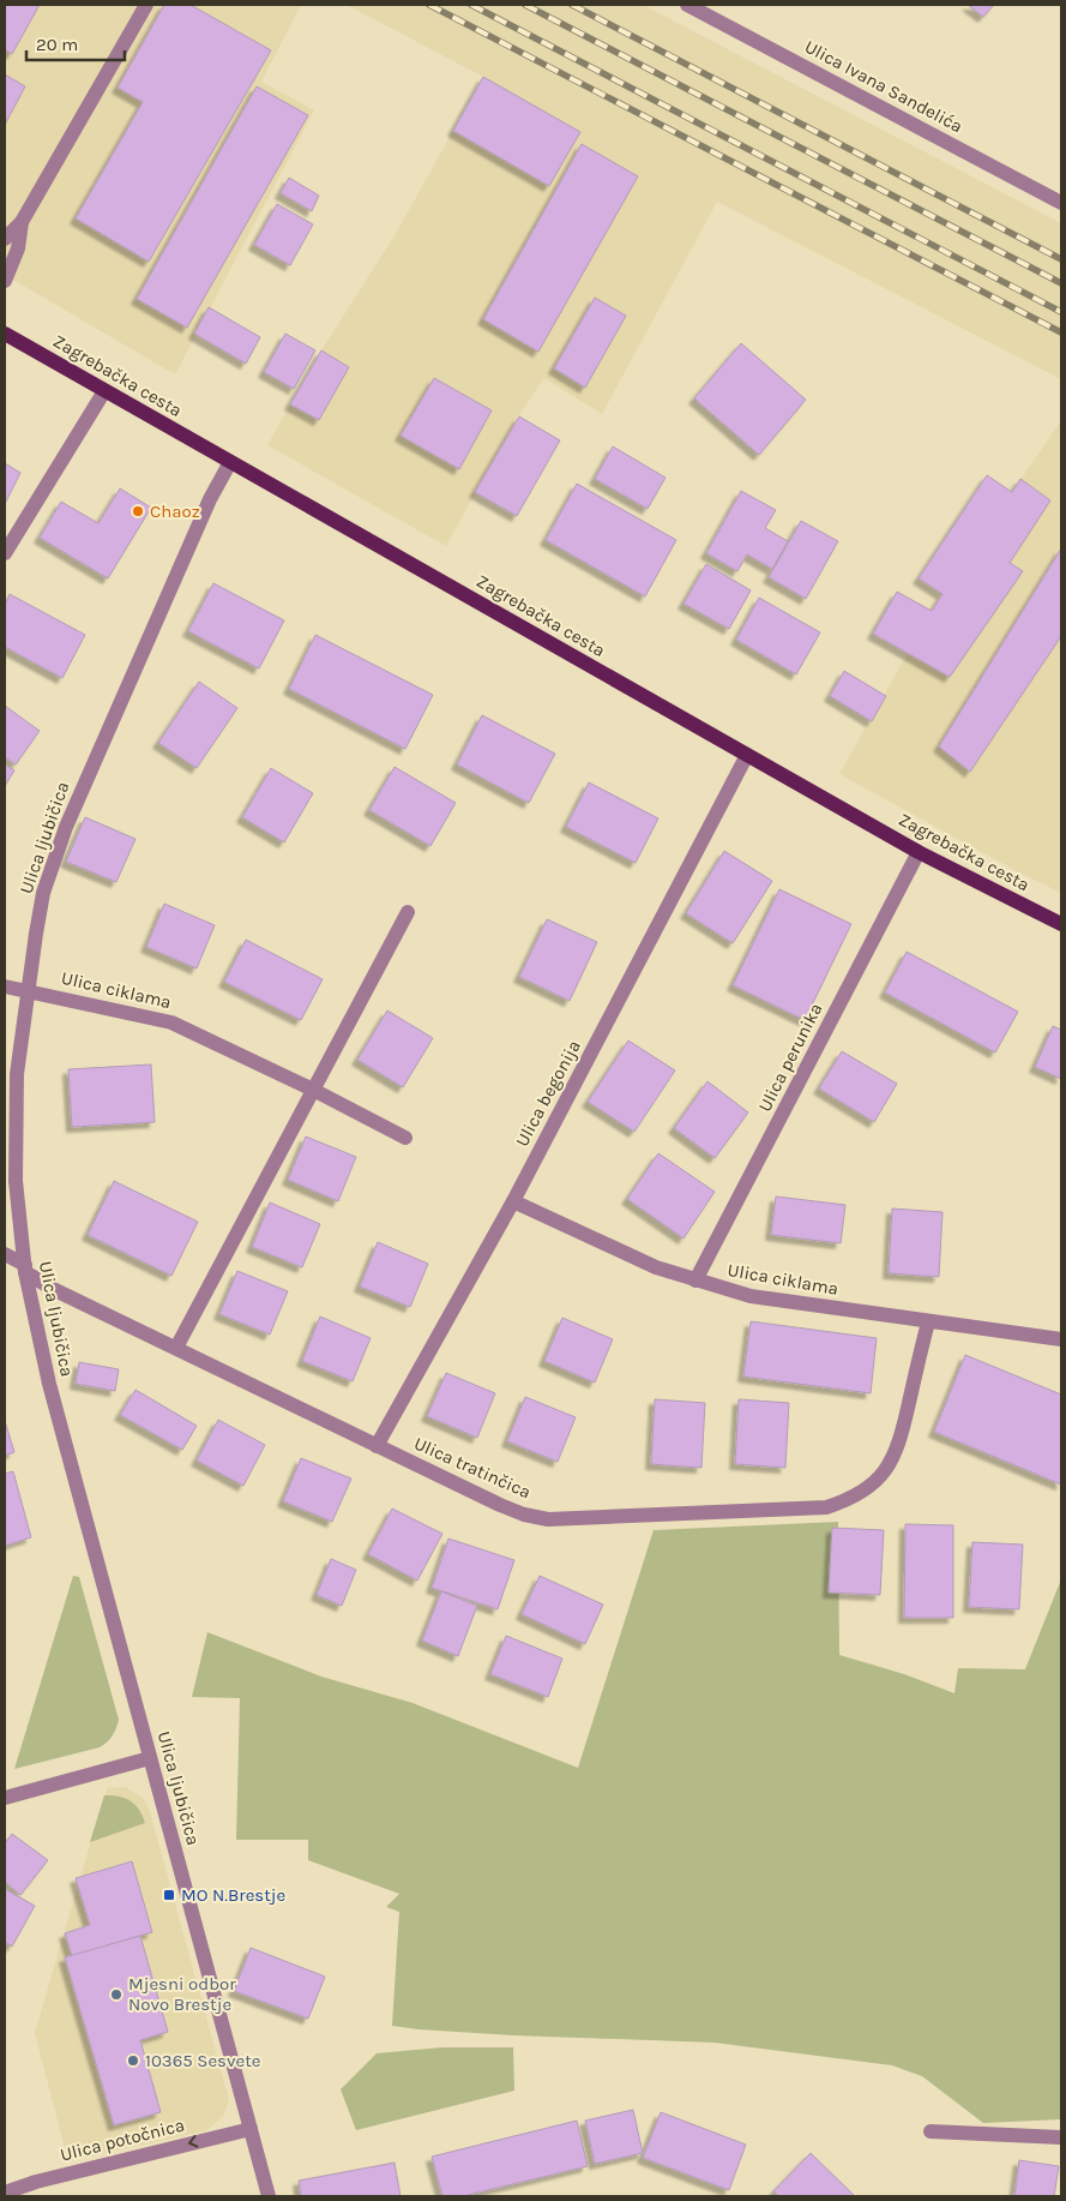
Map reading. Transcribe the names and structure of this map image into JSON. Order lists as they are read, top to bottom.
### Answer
{
  "streets": {
    "main road": ["Zagrebačka cesta"],
    "street": [
      "Ulica Ivana Sandelića",
      "Ulica ljubičica",
      "Ulica ciklama",
      "Ulica perunika",
      "Ulica begonija",
      "Ulica tratinčica",
      "Ulica potočnica"
    ]
  },
  "crossings": [
    ["Zagrebačka cesta", "Ulica ljubičica"],
    ["Zagrebačka cesta", "Ulica perunika"],
    ["Zagrebačka cesta", "Ulica begonija"],
    ["Ulica ljubičica", "Ulica ciklama"],
    ["Ulica ljubičica", "Ulica tratinčica"],
    ["Ulica ljubičica", "Ulica potočnica"],
    ["Ulica ciklama", "Ulica perunika"],
    ["Ulica ciklama", "Ulica begonija"],
    ["Ulica ciklama", "Ulica tratinčica"],
    ["Ulica begonija", "Ulica tratinčica"]
  ],
  "one_way": ["Ulica potočnica"],
  "places": {
    "other": ["Chaoz", "Mjesni odbor Novo Brestje", "10365 Sesvete"],
    "transit": ["MO N.Brestje"]
  },
  "scale_bar": "20 m"
}
